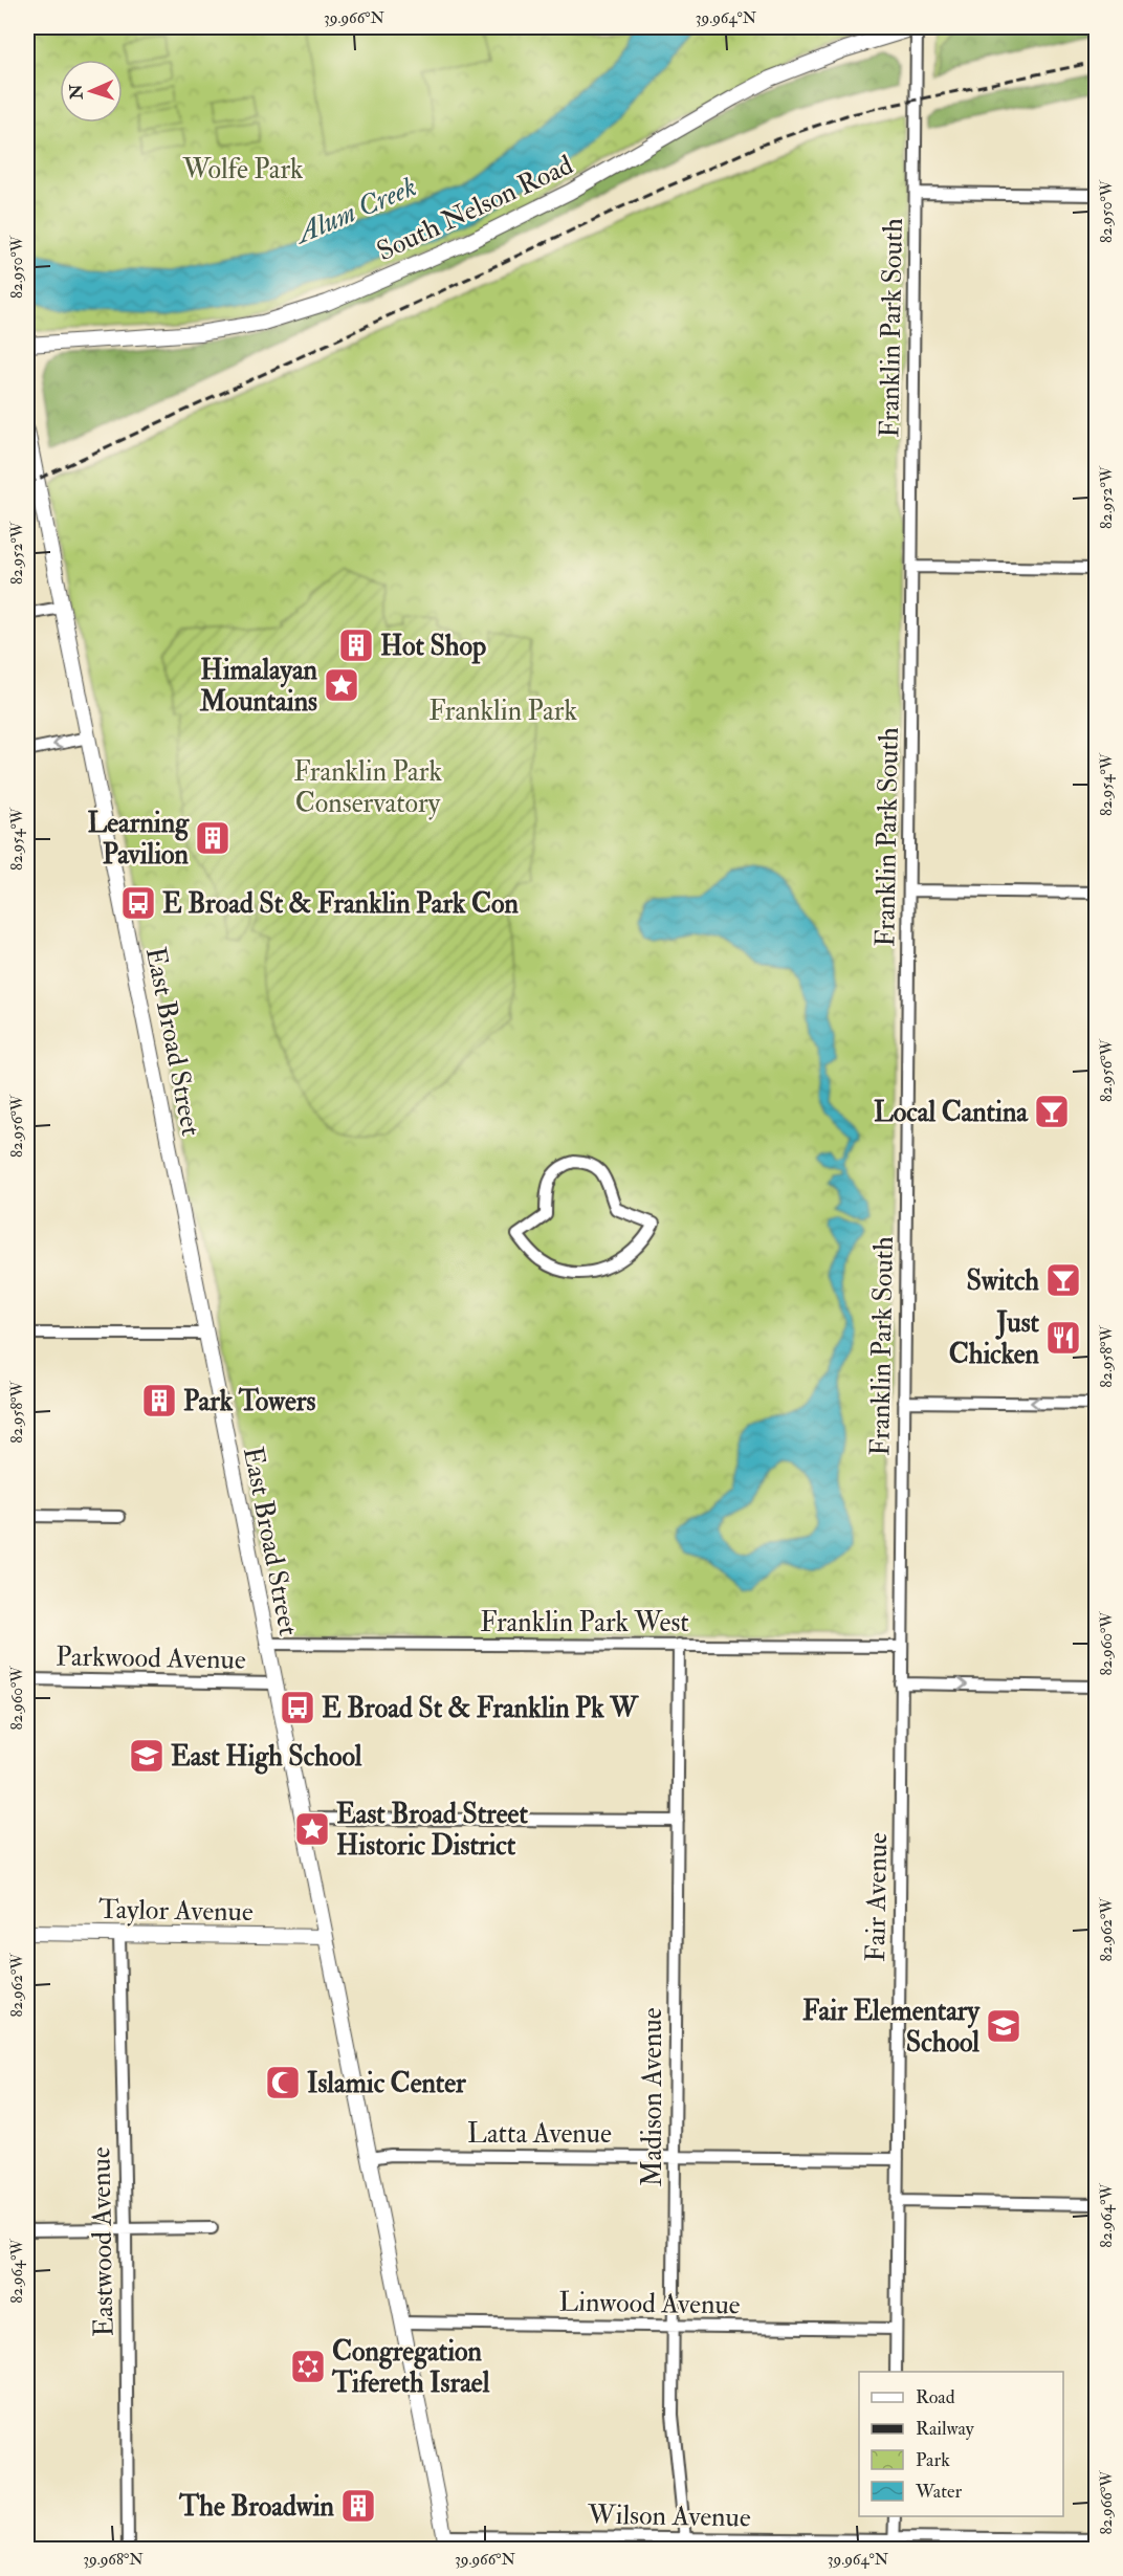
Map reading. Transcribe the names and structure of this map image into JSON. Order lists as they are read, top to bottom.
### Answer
{
  "streets": {
    "main road": ["South Nelson Road", "East Broad Street", "Taylor Avenue"],
    "street": [
      "Franklin Park South",
      "Franklin Park West",
      "Parkwood Avenue",
      "Fair Avenue",
      "Madison Avenue",
      "Latta Avenue",
      "Eastwood Avenue",
      "Linwood Avenue",
      "Wilson Avenue"
    ]
  },
  "crossings": [
    ["South Nelson Road", "Franklin Park South"],
    ["Franklin Park South", "Franklin Park West"],
    ["Franklin Park South", "Fair Avenue"],
    ["East Broad Street", "Franklin Park West"],
    ["East Broad Street", "Parkwood Avenue"],
    ["East Broad Street", "Taylor Avenue"],
    ["East Broad Street", "Latta Avenue"],
    ["East Broad Street", "Linwood Avenue"],
    ["East Broad Street", "Wilson Avenue"],
    ["Franklin Park West", "Fair Avenue"],
    ["Franklin Park West", "Madison Avenue"],
    ["Fair Avenue", "Latta Avenue"],
    ["Fair Avenue", "Linwood Avenue"],
    ["Taylor Avenue", "Eastwood Avenue"],
    ["Madison Avenue", "Latta Avenue"],
    ["Madison Avenue", "Linwood Avenue"],
    ["Madison Avenue", "Wilson Avenue"]
  ],
  "water": ["Alum Creek"],
  "parks": ["Wolfe Park", "Franklin Park", "Franklin Park Conservatory"],
  "places": {
    "building": [
      "Hot Shop",
      "Learning Pavilion",
      "Park Towers",
      "The Broadwin"
    ],
    "place": ["Himalayan Mountains", "East Broad Street Historic District"],
    "bus stop": ["E Broad St & Franklin Park Con", "E Broad St & Franklin Pk W"],
    "bar": ["Local Cantina", "Switch"],
    "restaurant": ["Just Chicken"],
    "school or university": ["East High School", "Fair Elementary School"],
    "mosque": ["Islamic Center"],
    "synagogue": ["Congregation Tifereth Israel"]
  },
  "legend": [
    "Road",
    "Railway",
    "Park",
    "Water"
  ],
  "north": "left",
  "coordinates": [
    "39.966°N",
    "39.964°N",
    "82.950°W",
    "82.952°W",
    "82.954°W",
    "82.956°W",
    "82.958°W",
    "82.960°W",
    "82.962°W",
    "82.964°W",
    "82.966°W",
    "39.968°N"
  ]
}
